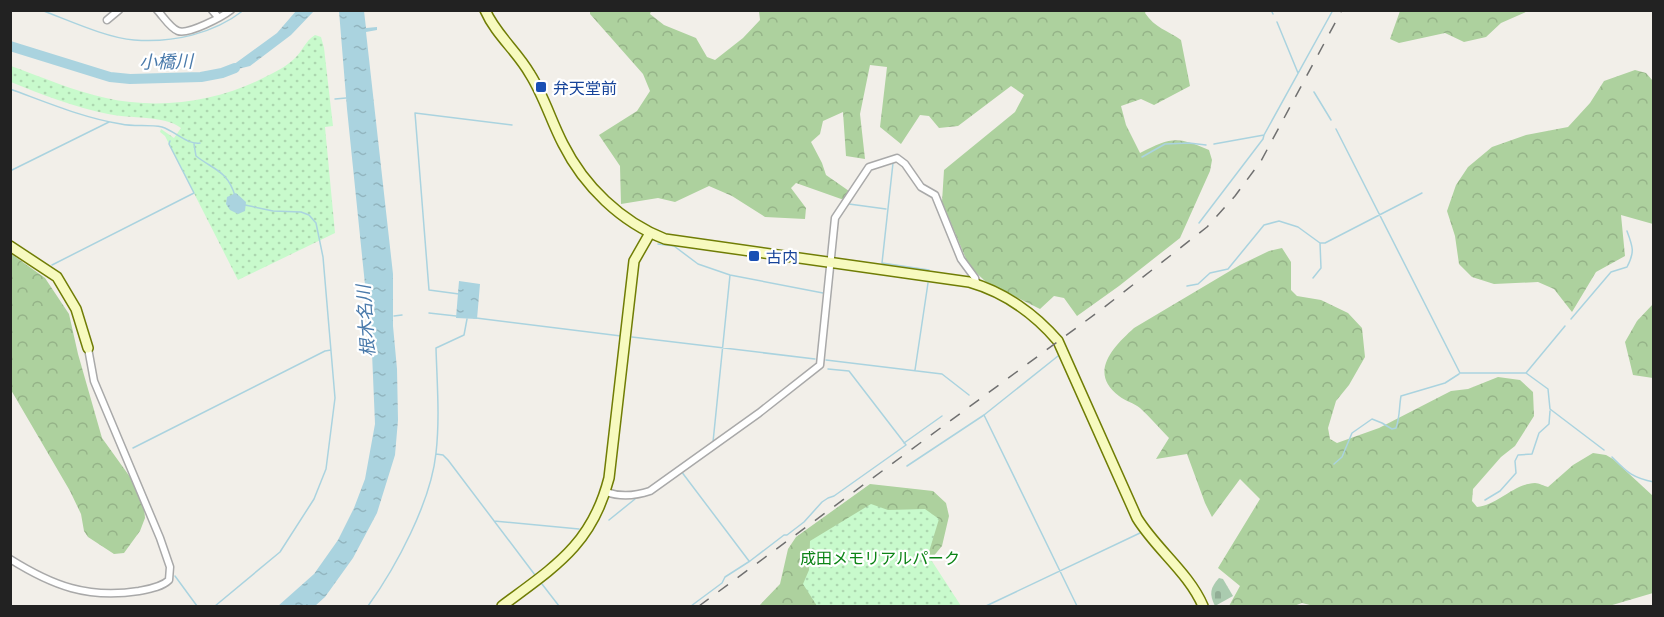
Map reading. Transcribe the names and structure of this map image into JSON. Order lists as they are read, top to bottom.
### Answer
{
  "water": ["小橋川", "根木名川"],
  "parks": ["成田メモリアルパーク"],
  "places": {
    "transit": ["弁天堂前", "古内"]
  }
}
